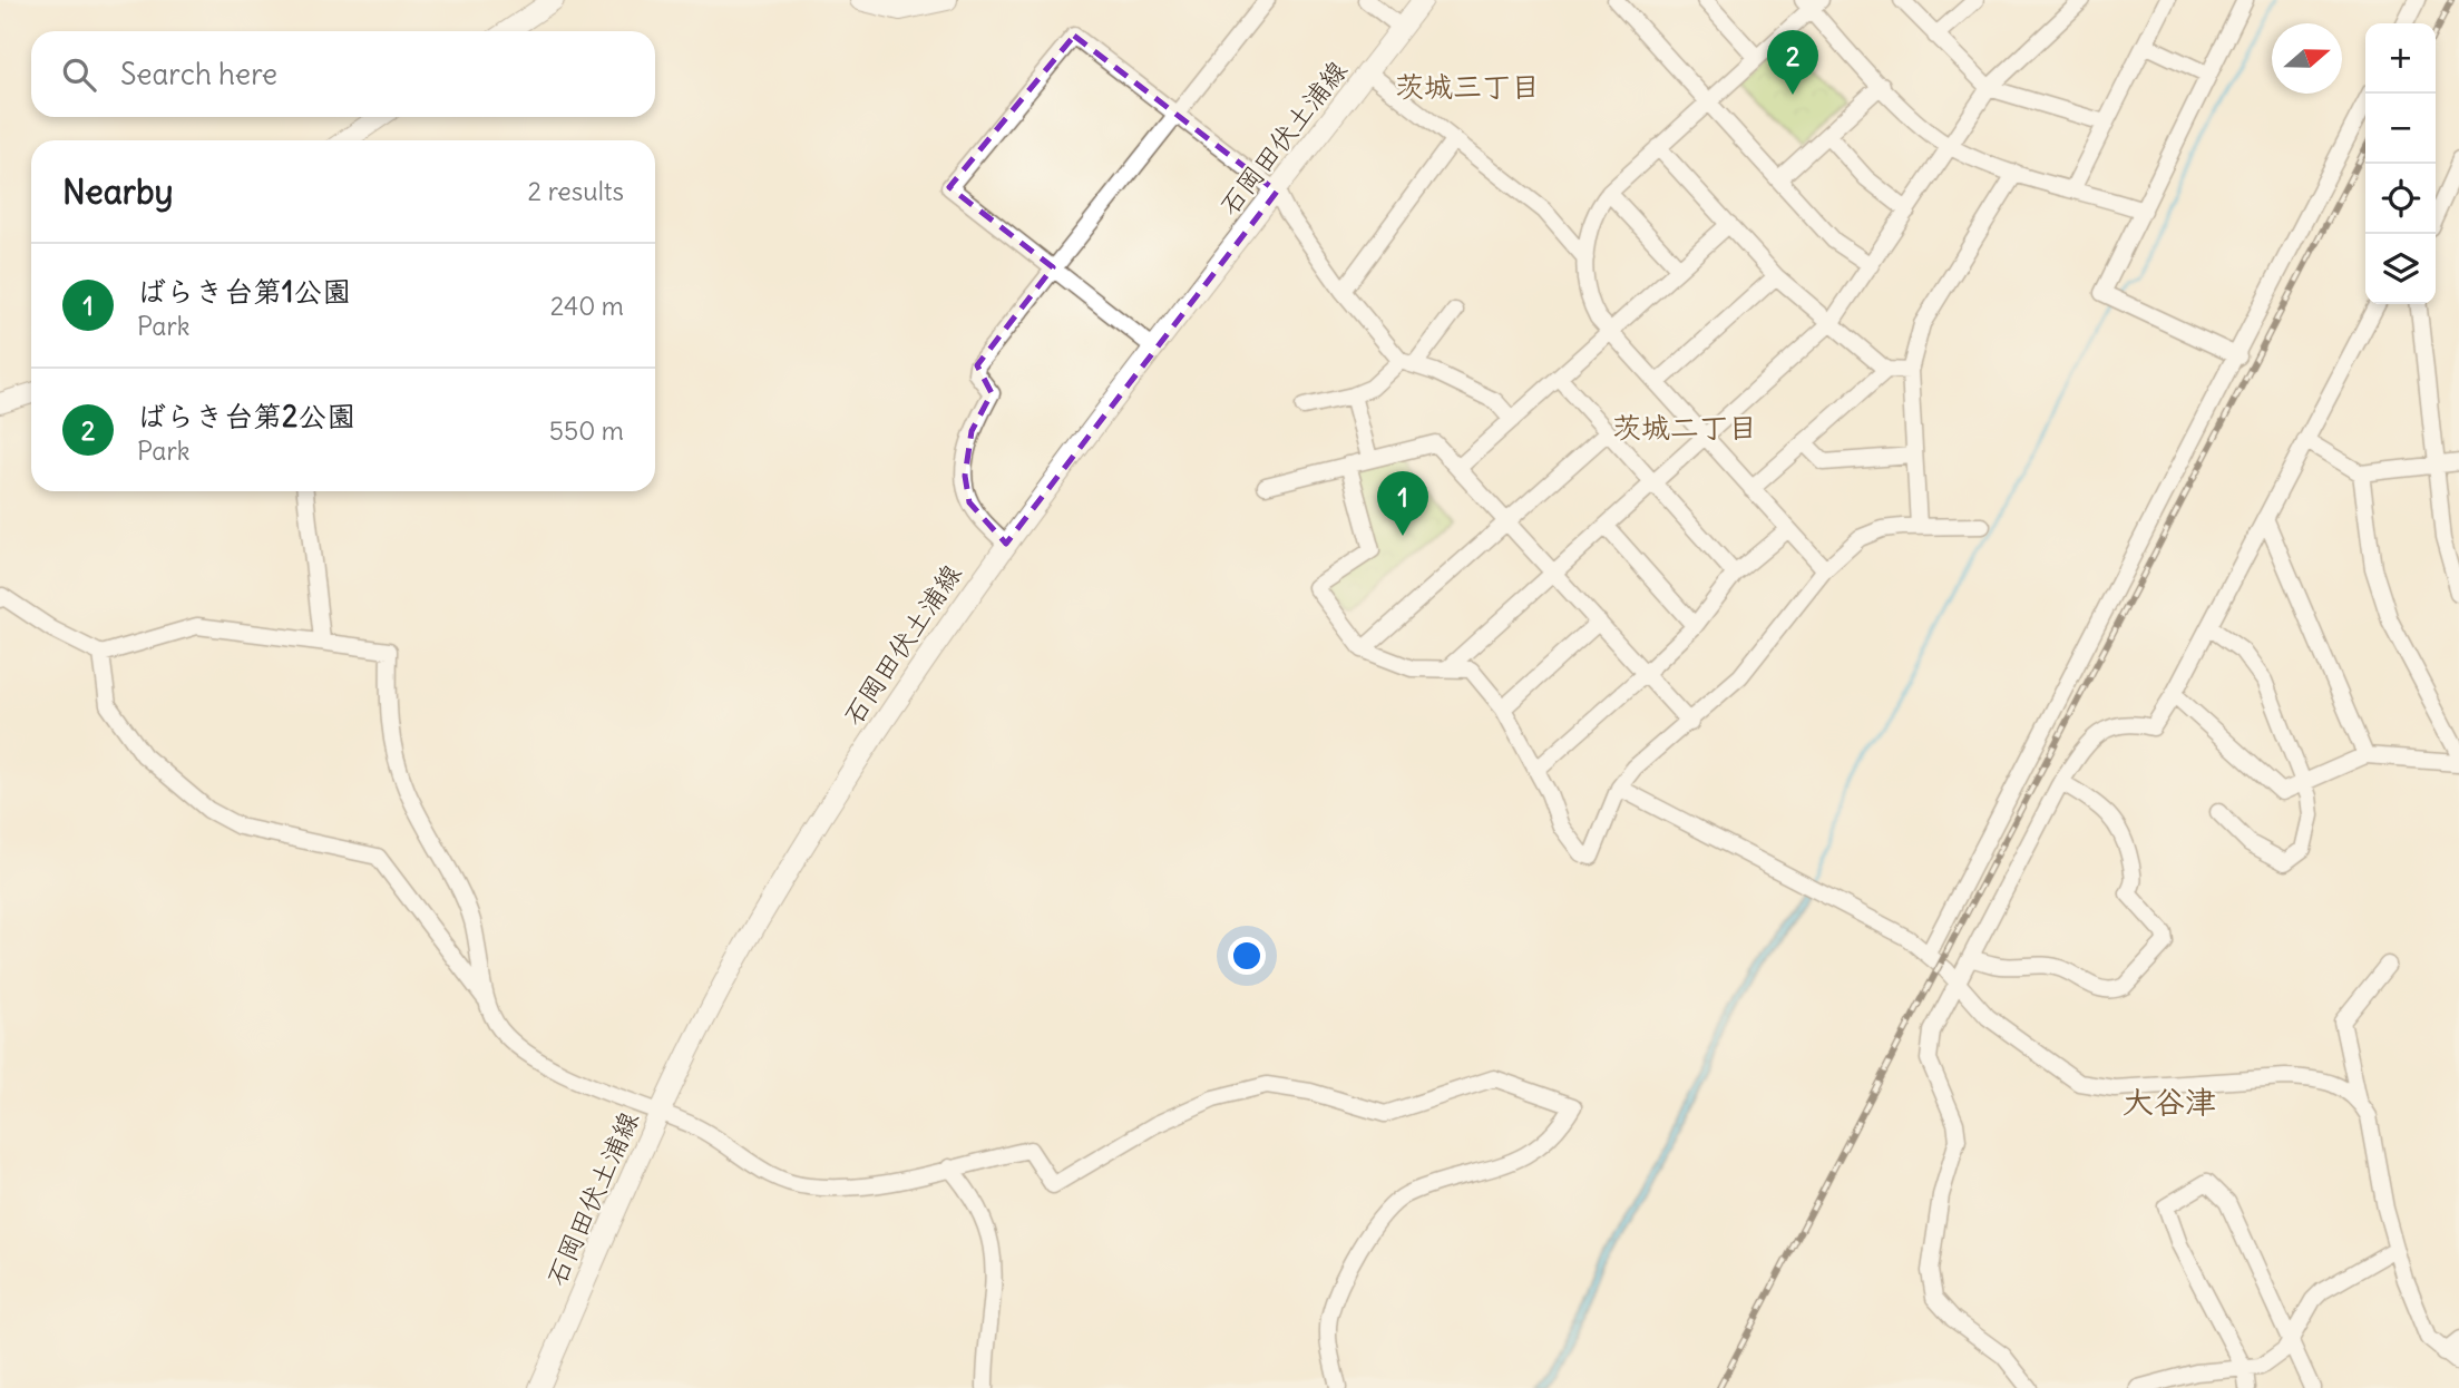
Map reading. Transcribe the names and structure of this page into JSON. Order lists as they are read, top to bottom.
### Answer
{
  "streets": {
    "main road": ["石岡田伏土浦線"]
  },
  "districts": ["茨城三丁目", "茨城二丁目", "大谷津"],
  "north": "right",
  "page": {
    "map_buttons": ["+", "−"],
    "pins": ["2", "1"],
    "search": "Search here",
    "heading": ["Nearby", "2 results"],
    "list": [
      {
        "mark": "1",
        "name": "ばらき台第1公園",
        "note": "Park",
        "value": "240 m"
      },
      {
        "mark": "2",
        "name": "ばらき台第2公園",
        "note": "Park",
        "value": "550 m"
      }
    ]
  }
}
